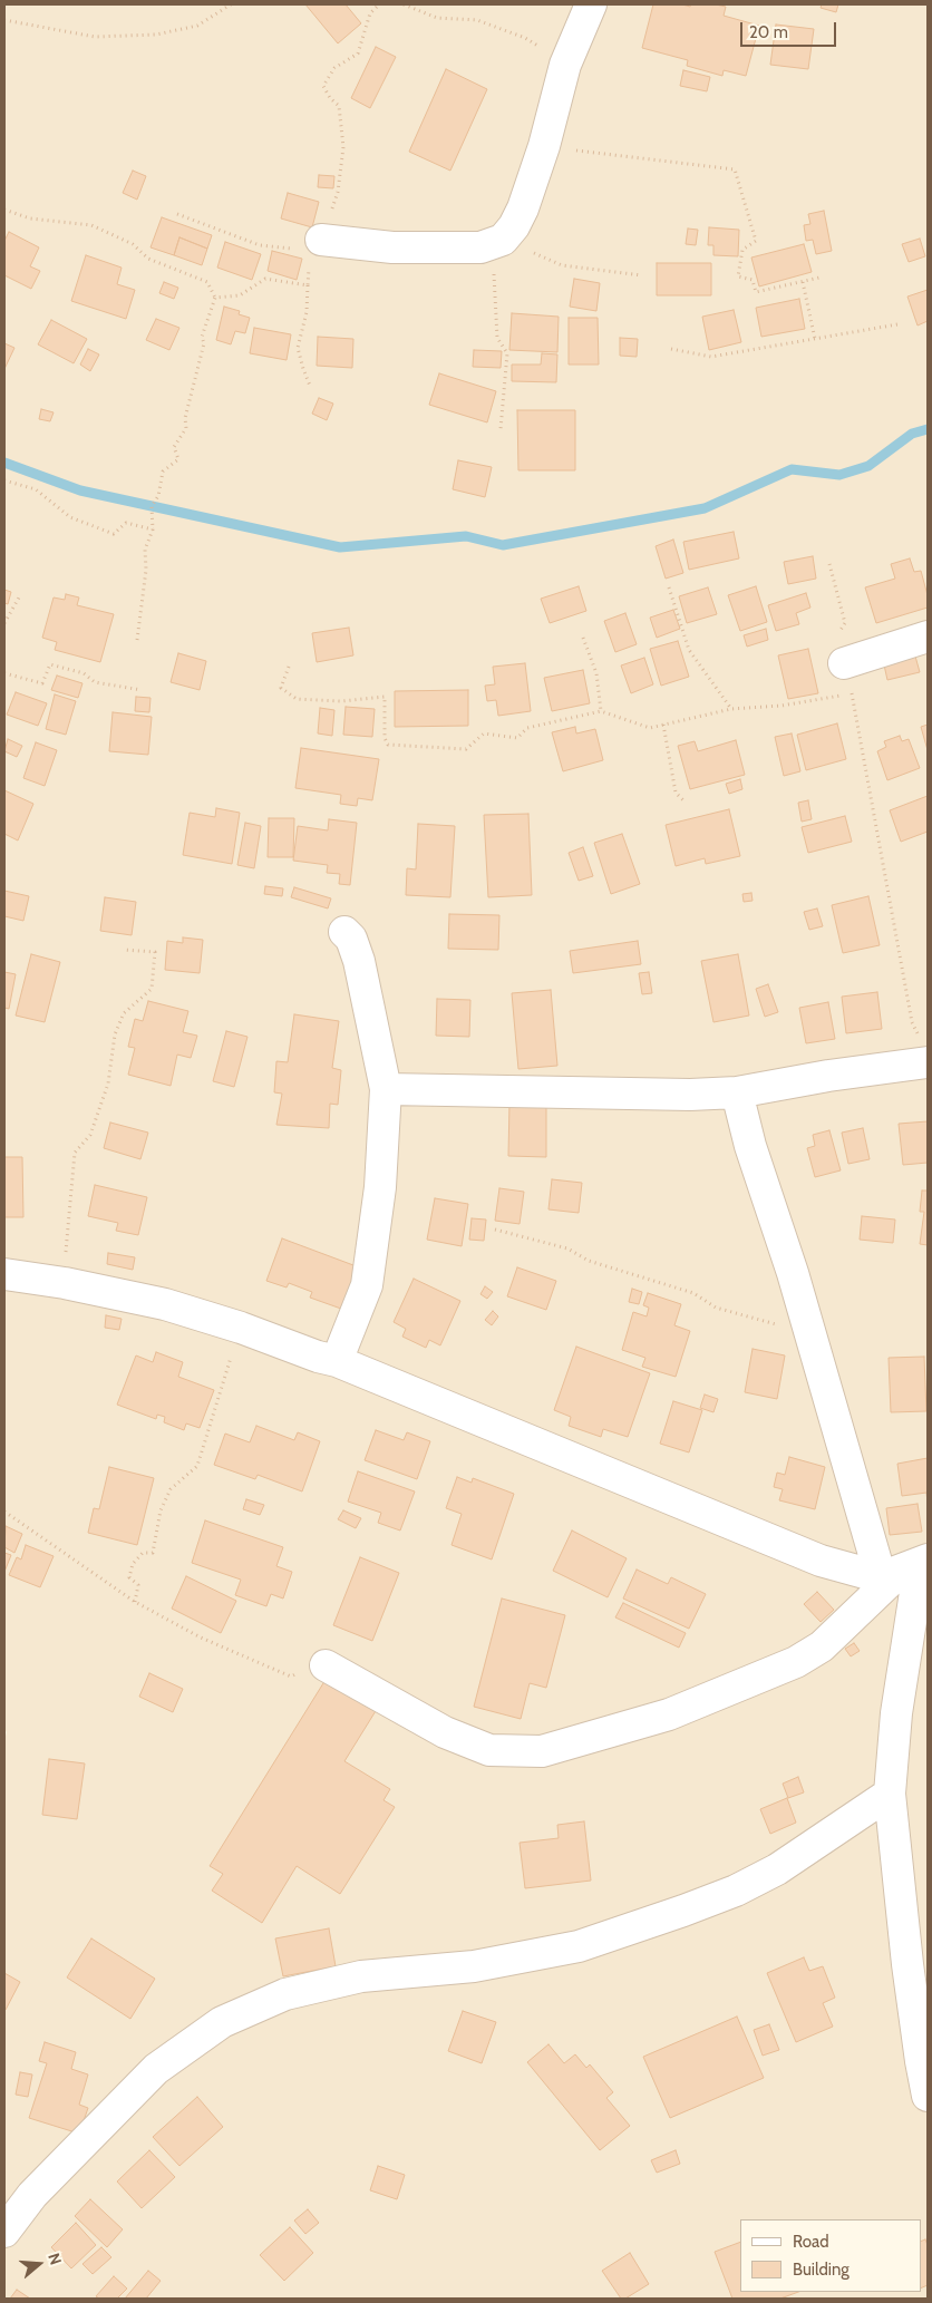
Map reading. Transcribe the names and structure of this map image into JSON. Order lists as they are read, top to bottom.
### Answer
{
  "legend": ["Road", "Building"],
  "scale_bar": "20 m",
  "north": "right"
}
